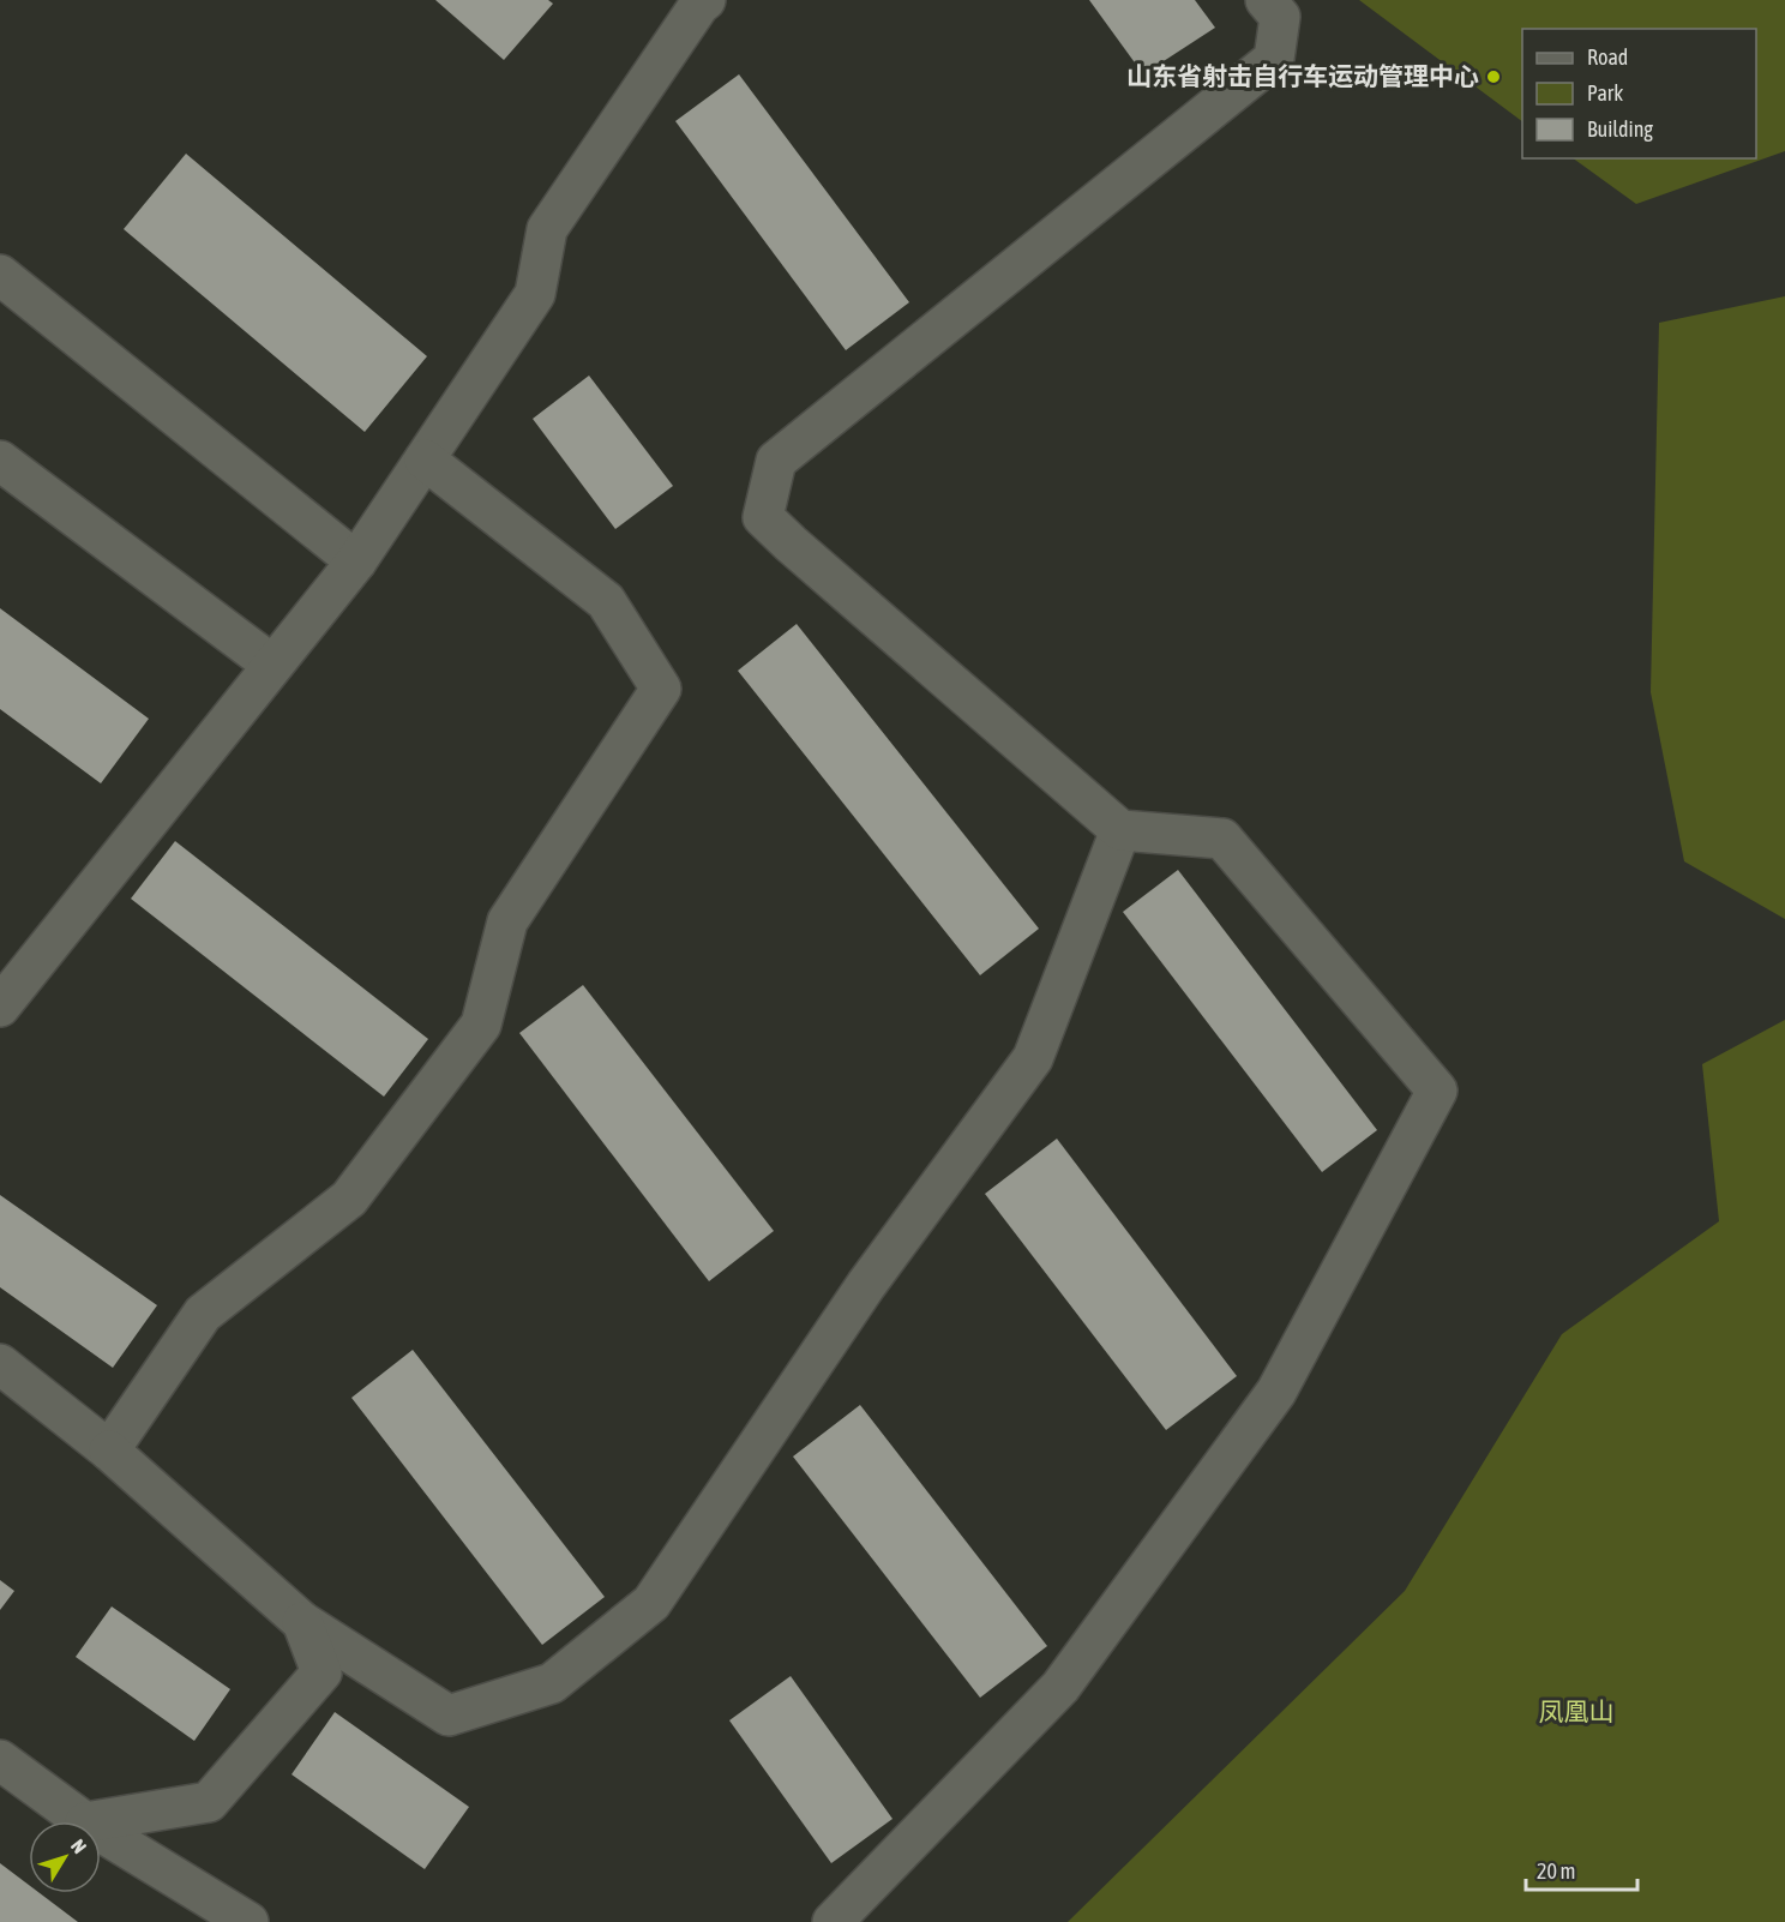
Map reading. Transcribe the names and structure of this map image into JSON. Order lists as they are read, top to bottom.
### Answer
{
  "parks": ["凤凰山"],
  "places": ["山东省射击自行车运动管理中心"],
  "legend": ["Road", "Park", "Building"],
  "scale_bar": "20 m",
  "north": "top right"
}
